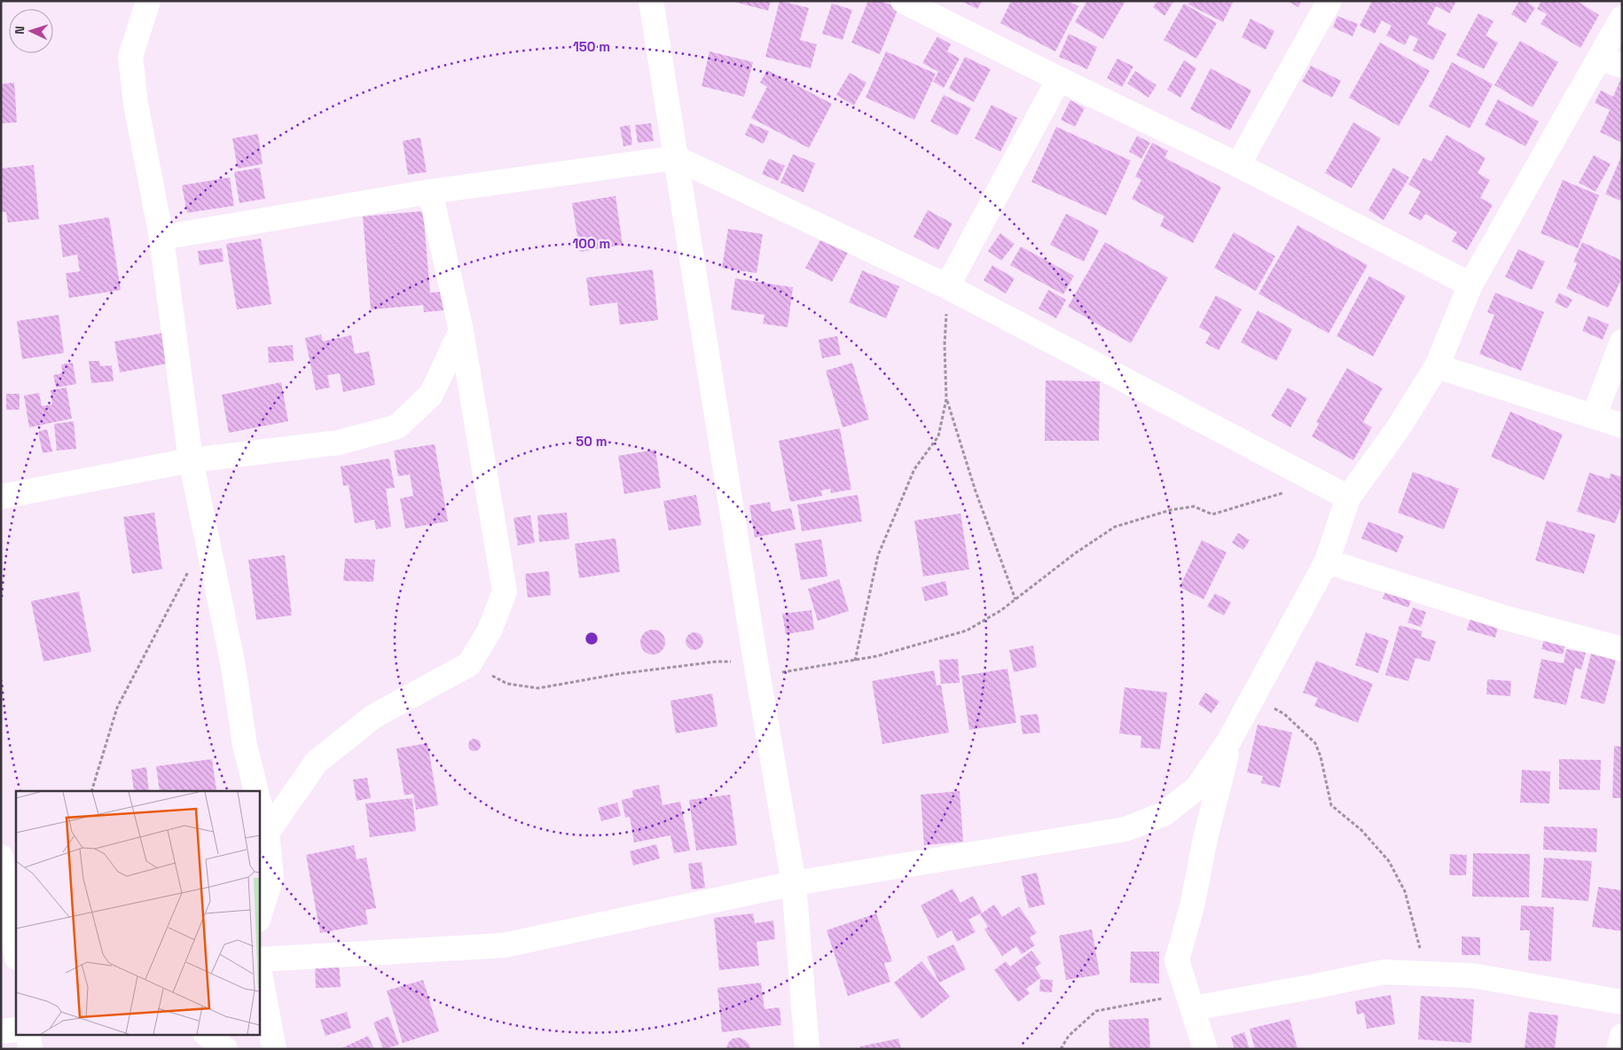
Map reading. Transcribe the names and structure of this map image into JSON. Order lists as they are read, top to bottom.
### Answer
{
  "north": "left",
  "rings": ["150 m", "100 m", "50 m"]
}
